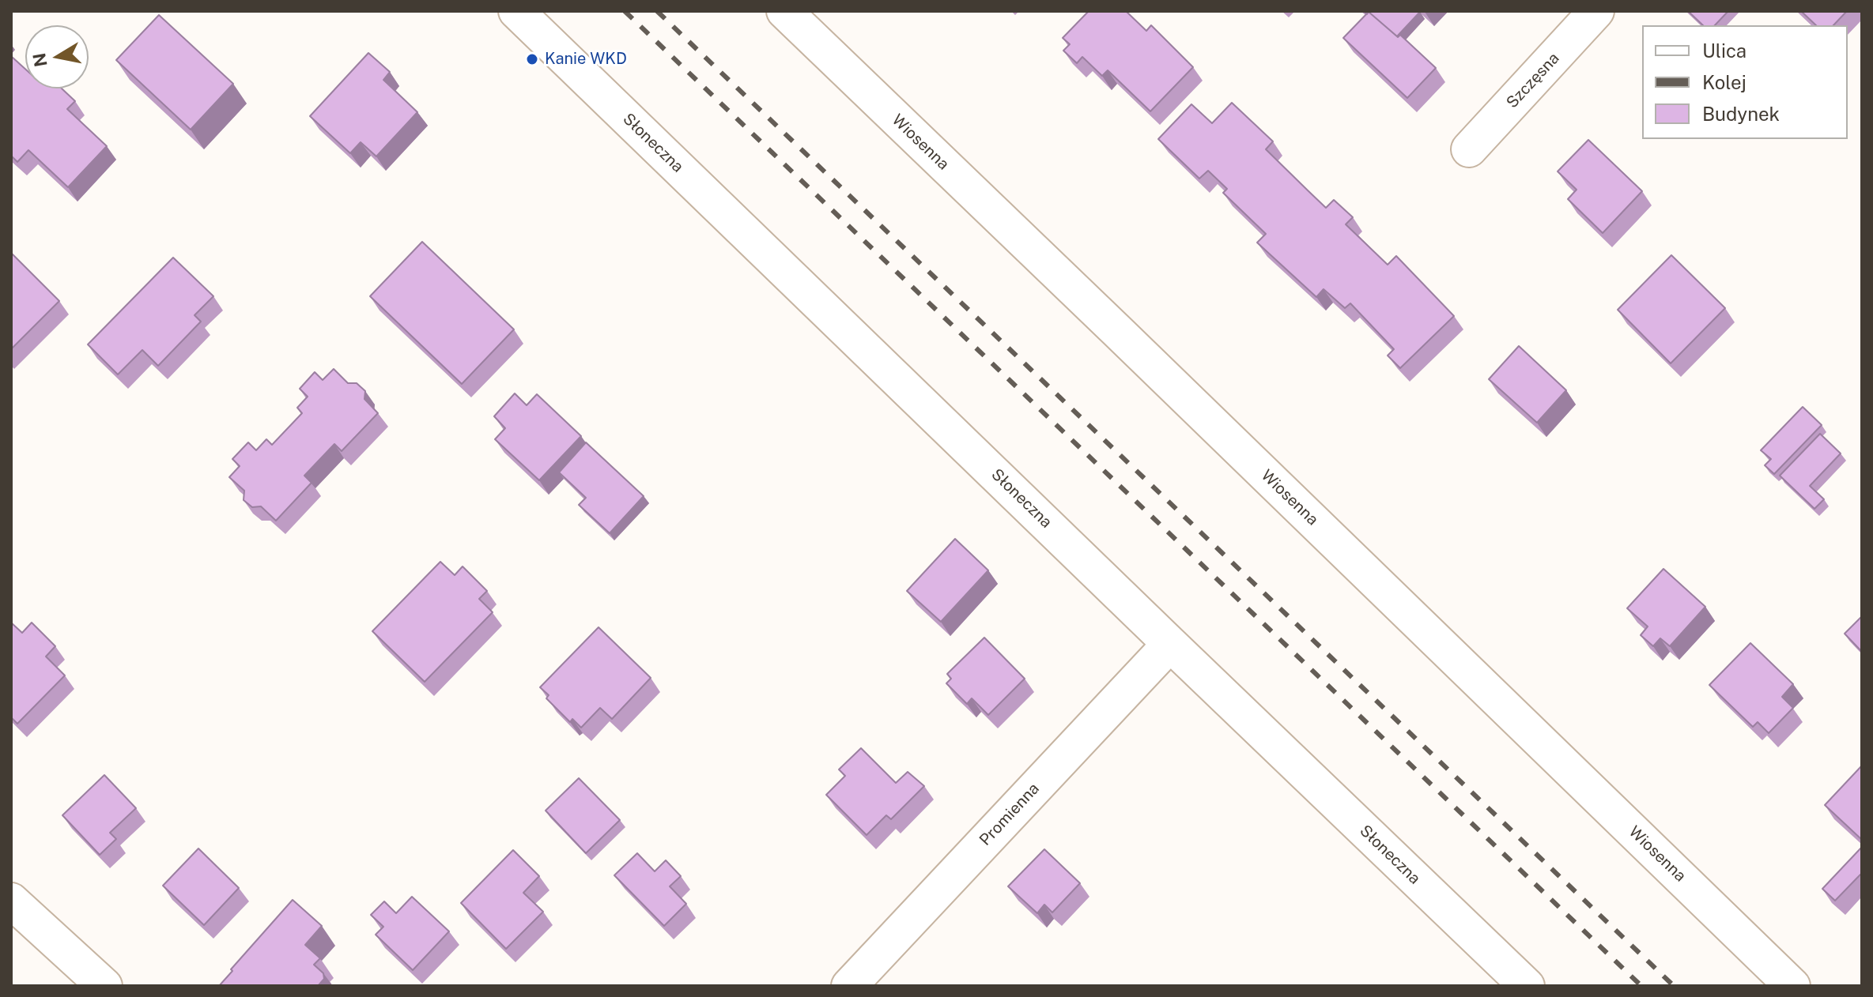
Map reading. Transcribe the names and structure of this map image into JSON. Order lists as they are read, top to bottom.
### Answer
{
  "streets": {
    "street": [
      "Szczęsna",
      "Wiosenna",
      "Słoneczna",
      "Promienna"
    ]
  },
  "crossings": [
    ["Słoneczna", "Promienna"]
  ],
  "places": ["Kanie WKD"],
  "legend": ["Ulica", "Kolej", "Budynek"],
  "north": "left"
}
